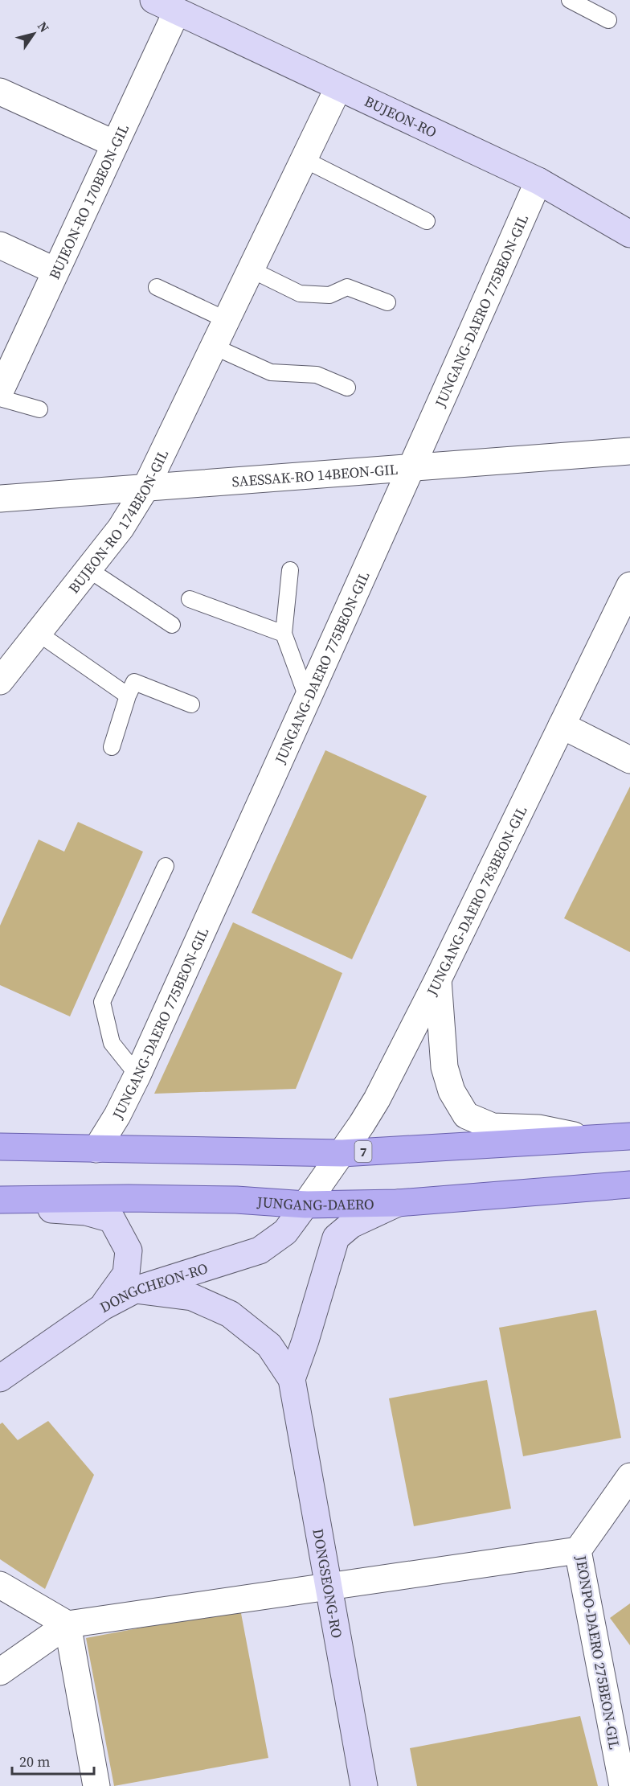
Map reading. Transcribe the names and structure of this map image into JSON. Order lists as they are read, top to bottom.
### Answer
{
  "streets": {
    "main road": [
      "BUJEON-RO",
      "7",
      "JUNGANG-DAERO",
      "DONGCHEON-RO",
      "DONGSEONG-RO"
    ],
    "street": [
      "BUJEON-RO 170BEON-GIL",
      "JUNGANG-DAERO 775BEON-GIL",
      "SAESSAK-RO 14BEON-GIL",
      "BUJEON-RO 174BEON-GIL",
      "JUNGANG-DAERO 783BEON-GIL",
      "JEONPO-DAERO 275BEON-GIL"
    ]
  },
  "crossings": [
    ["BUJEON-RO", "BUJEON-RO 170BEON-GIL"],
    ["BUJEON-RO", "JUNGANG-DAERO 775BEON-GIL"],
    ["BUJEON-RO", "BUJEON-RO 174BEON-GIL"],
    ["JUNGANG-DAERO 775BEON-GIL", "SAESSAK-RO 14BEON-GIL"],
    ["JUNGANG-DAERO 775BEON-GIL", "7"],
    ["SAESSAK-RO 14BEON-GIL", "BUJEON-RO 174BEON-GIL"],
    ["JUNGANG-DAERO 783BEON-GIL", "7"],
    ["JUNGANG-DAERO 783BEON-GIL", "JUNGANG-DAERO"],
    ["JUNGANG-DAERO 783BEON-GIL", "DONGCHEON-RO"],
    ["JUNGANG-DAERO", "DONGCHEON-RO"],
    ["JUNGANG-DAERO", "DONGSEONG-RO"],
    ["DONGCHEON-RO", "DONGSEONG-RO"]
  ],
  "scale_bar": "20 m",
  "north": "top right"
}
